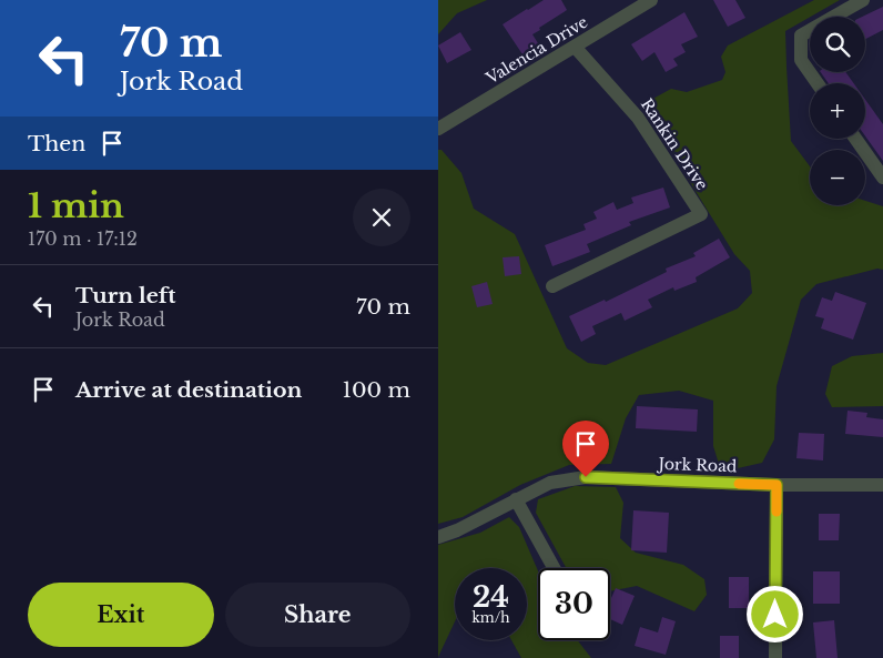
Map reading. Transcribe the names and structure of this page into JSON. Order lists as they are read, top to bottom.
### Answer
{
  "streets": {
    "street": ["Valencia Drive", "Rankin Drive", "Jork Road"]
  },
  "crossings": [
    ["Valencia Drive", "Rankin Drive"]
  ],
  "page": {
    "turn": ["70 m", "Jork Road"],
    "map_buttons": ["+", "−"],
    "then": "Then",
    "heading": ["1 min", "170 m · 17:12"],
    "list": [
      {
        "name": "Turn left",
        "note": "Jork Road",
        "value": "70 m"
      },
      {
        "name": "Arrive at destination",
        "value": "100 m"
      }
    ],
    "speed": "24 km/h",
    "limit": "30",
    "buttons": ["Exit", "Share"]
  }
}
